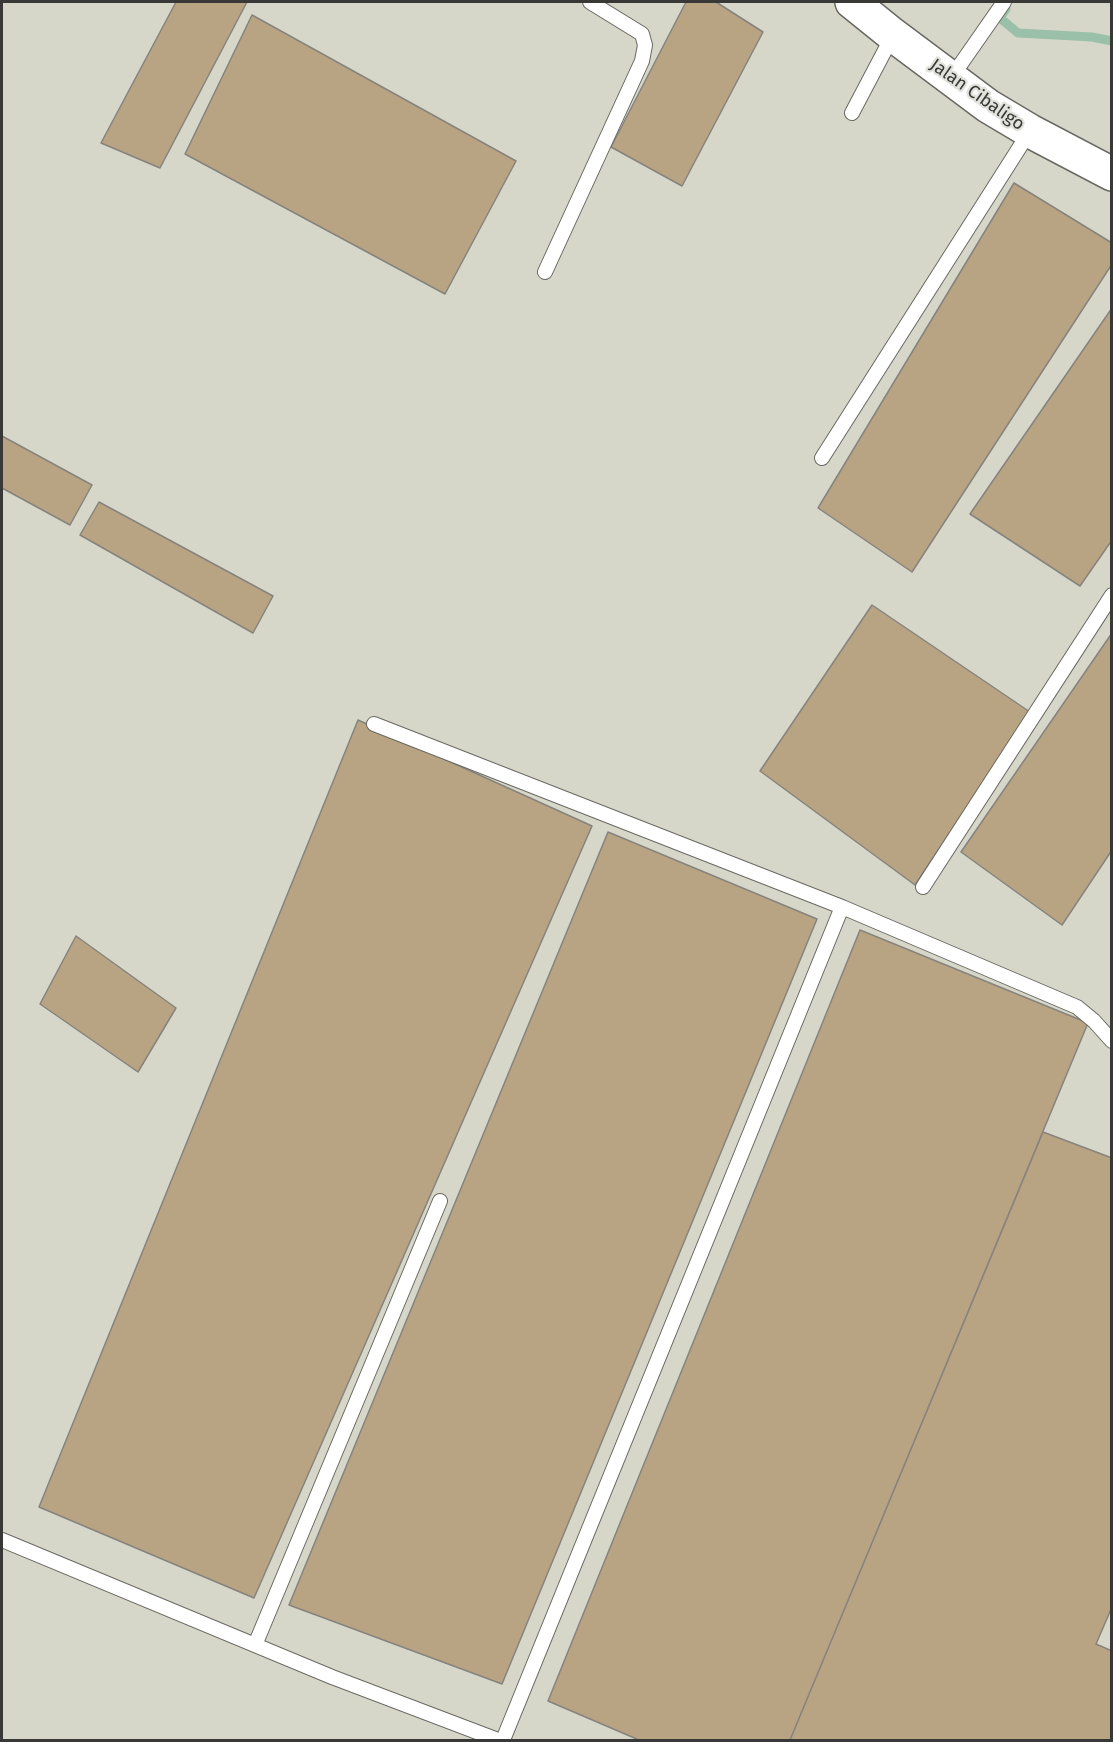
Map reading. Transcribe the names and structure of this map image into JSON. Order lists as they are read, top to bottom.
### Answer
{
  "streets": {
    "main road": ["Jalan Cibaligo"]
  }
}
